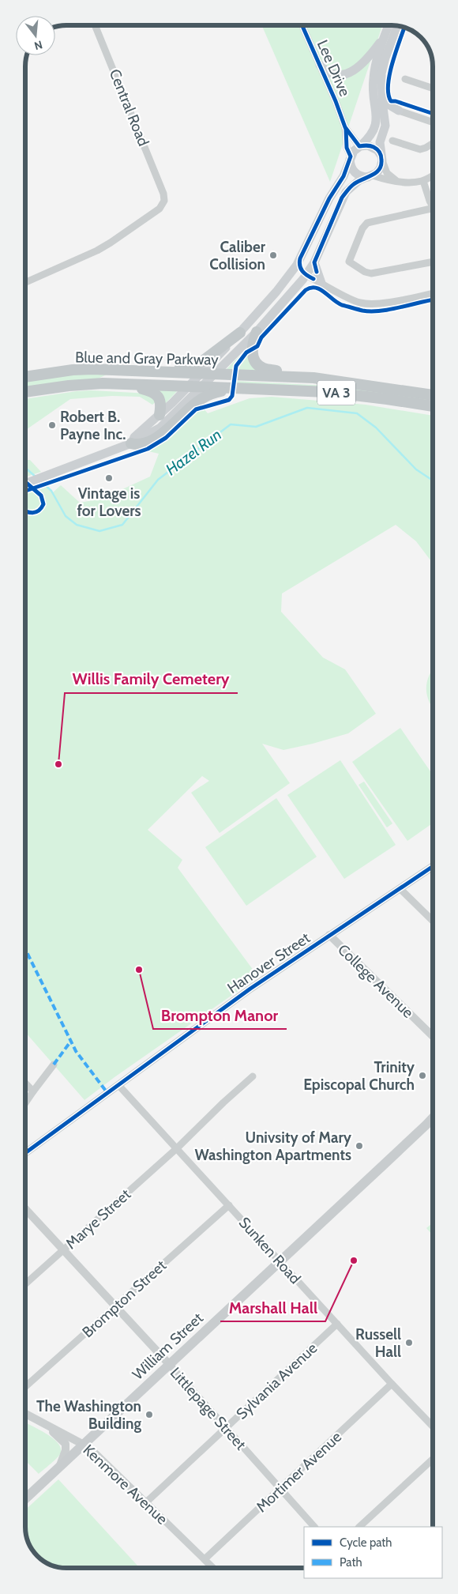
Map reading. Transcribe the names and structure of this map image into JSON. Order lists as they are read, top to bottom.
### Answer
{
  "streets": {
    "highway": ["Blue and Gray Parkway", "VA 3"],
    "main road": ["William Street"],
    "street": [
      "Lee Drive",
      "Central Road",
      "Hanover Street",
      "College Avenue",
      "Marye Street",
      "Sunken Road",
      "Brompton Street",
      "Sylvania Avenue",
      "Littlepage Street",
      "Mortimer Avenue",
      "Kenmore Avenue"
    ]
  },
  "crossings": [
    ["Hanover Street", "College Avenue"],
    ["Hanover Street", "Sunken Road"],
    ["Marye Street", "Sunken Road"],
    ["Marye Street", "Littlepage Street"],
    ["Sunken Road", "Brompton Street"],
    ["Sunken Road", "William Street"],
    ["Sunken Road", "Sylvania Avenue"],
    ["Sunken Road", "Mortimer Avenue"],
    ["Brompton Street", "Littlepage Street"],
    ["William Street", "Littlepage Street"],
    ["William Street", "Kenmore Avenue"],
    ["Sylvania Avenue", "Littlepage Street"],
    ["Sylvania Avenue", "Kenmore Avenue"],
    ["Littlepage Street", "Mortimer Avenue"],
    ["Mortimer Avenue", "Kenmore Avenue"]
  ],
  "water": ["Hazel Run"],
  "places": [
    "Caliber Collision",
    "Robert B. Payne Inc.",
    "Vintage is for Lovers",
    "Willis Family Cemetery",
    "Brompton Manor",
    "Trinity Episcopal Church",
    "Univsity of Mary Washington Apartments",
    "Marshall Hall",
    "Russell Hall",
    "The Washington Building"
  ],
  "legend": ["Cycle path", "Path"],
  "north": "bottom"
}
